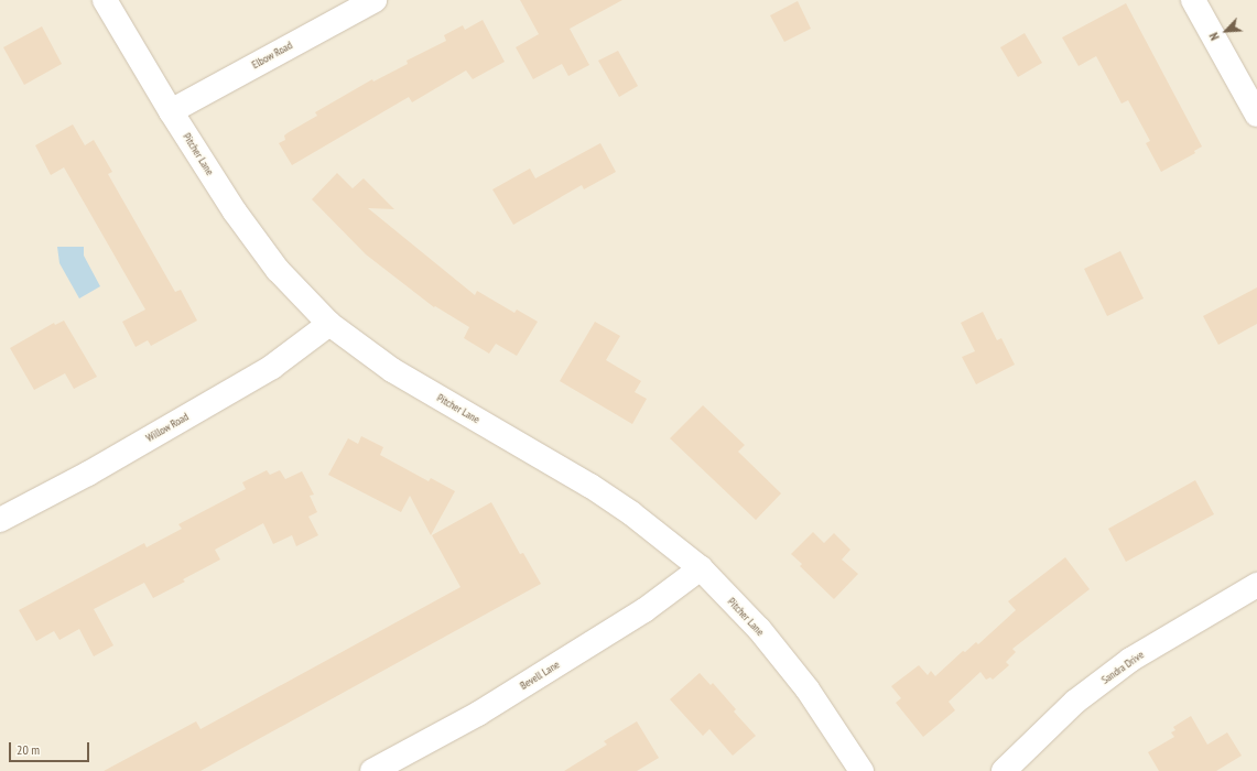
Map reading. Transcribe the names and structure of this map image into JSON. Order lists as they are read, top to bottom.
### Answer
{
  "streets": {
    "street": [
      "Elbow Road",
      "Pitcher Lane",
      "Willow Road",
      "Sandra Drive",
      "Bevell Lane"
    ]
  },
  "crossings": [
    ["Elbow Road", "Pitcher Lane"],
    ["Pitcher Lane", "Willow Road"],
    ["Pitcher Lane", "Bevell Lane"]
  ],
  "scale_bar": "20 m",
  "north": "bottom left"
}
